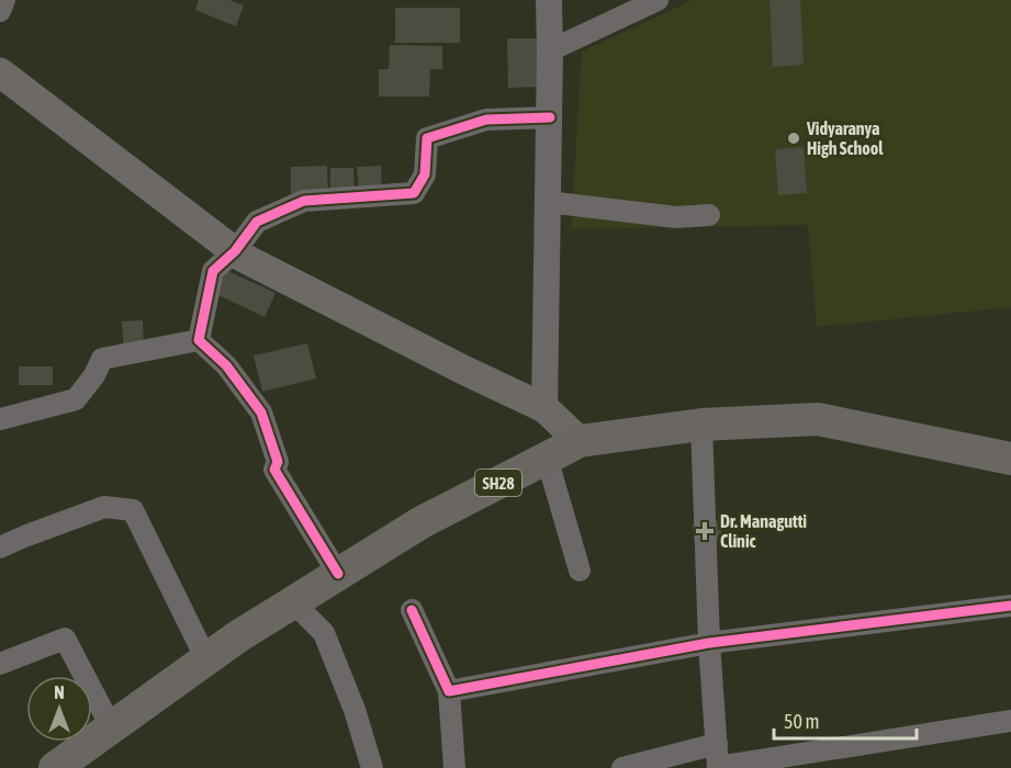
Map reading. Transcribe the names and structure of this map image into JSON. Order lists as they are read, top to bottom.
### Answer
{
  "streets": {
    "main road": ["SH28"]
  },
  "places": {
    "other": ["Vidyaranya High School"],
    "health": ["Dr. Managutti Clinic"]
  },
  "scale_bar": "50 m",
  "north": "top"
}
